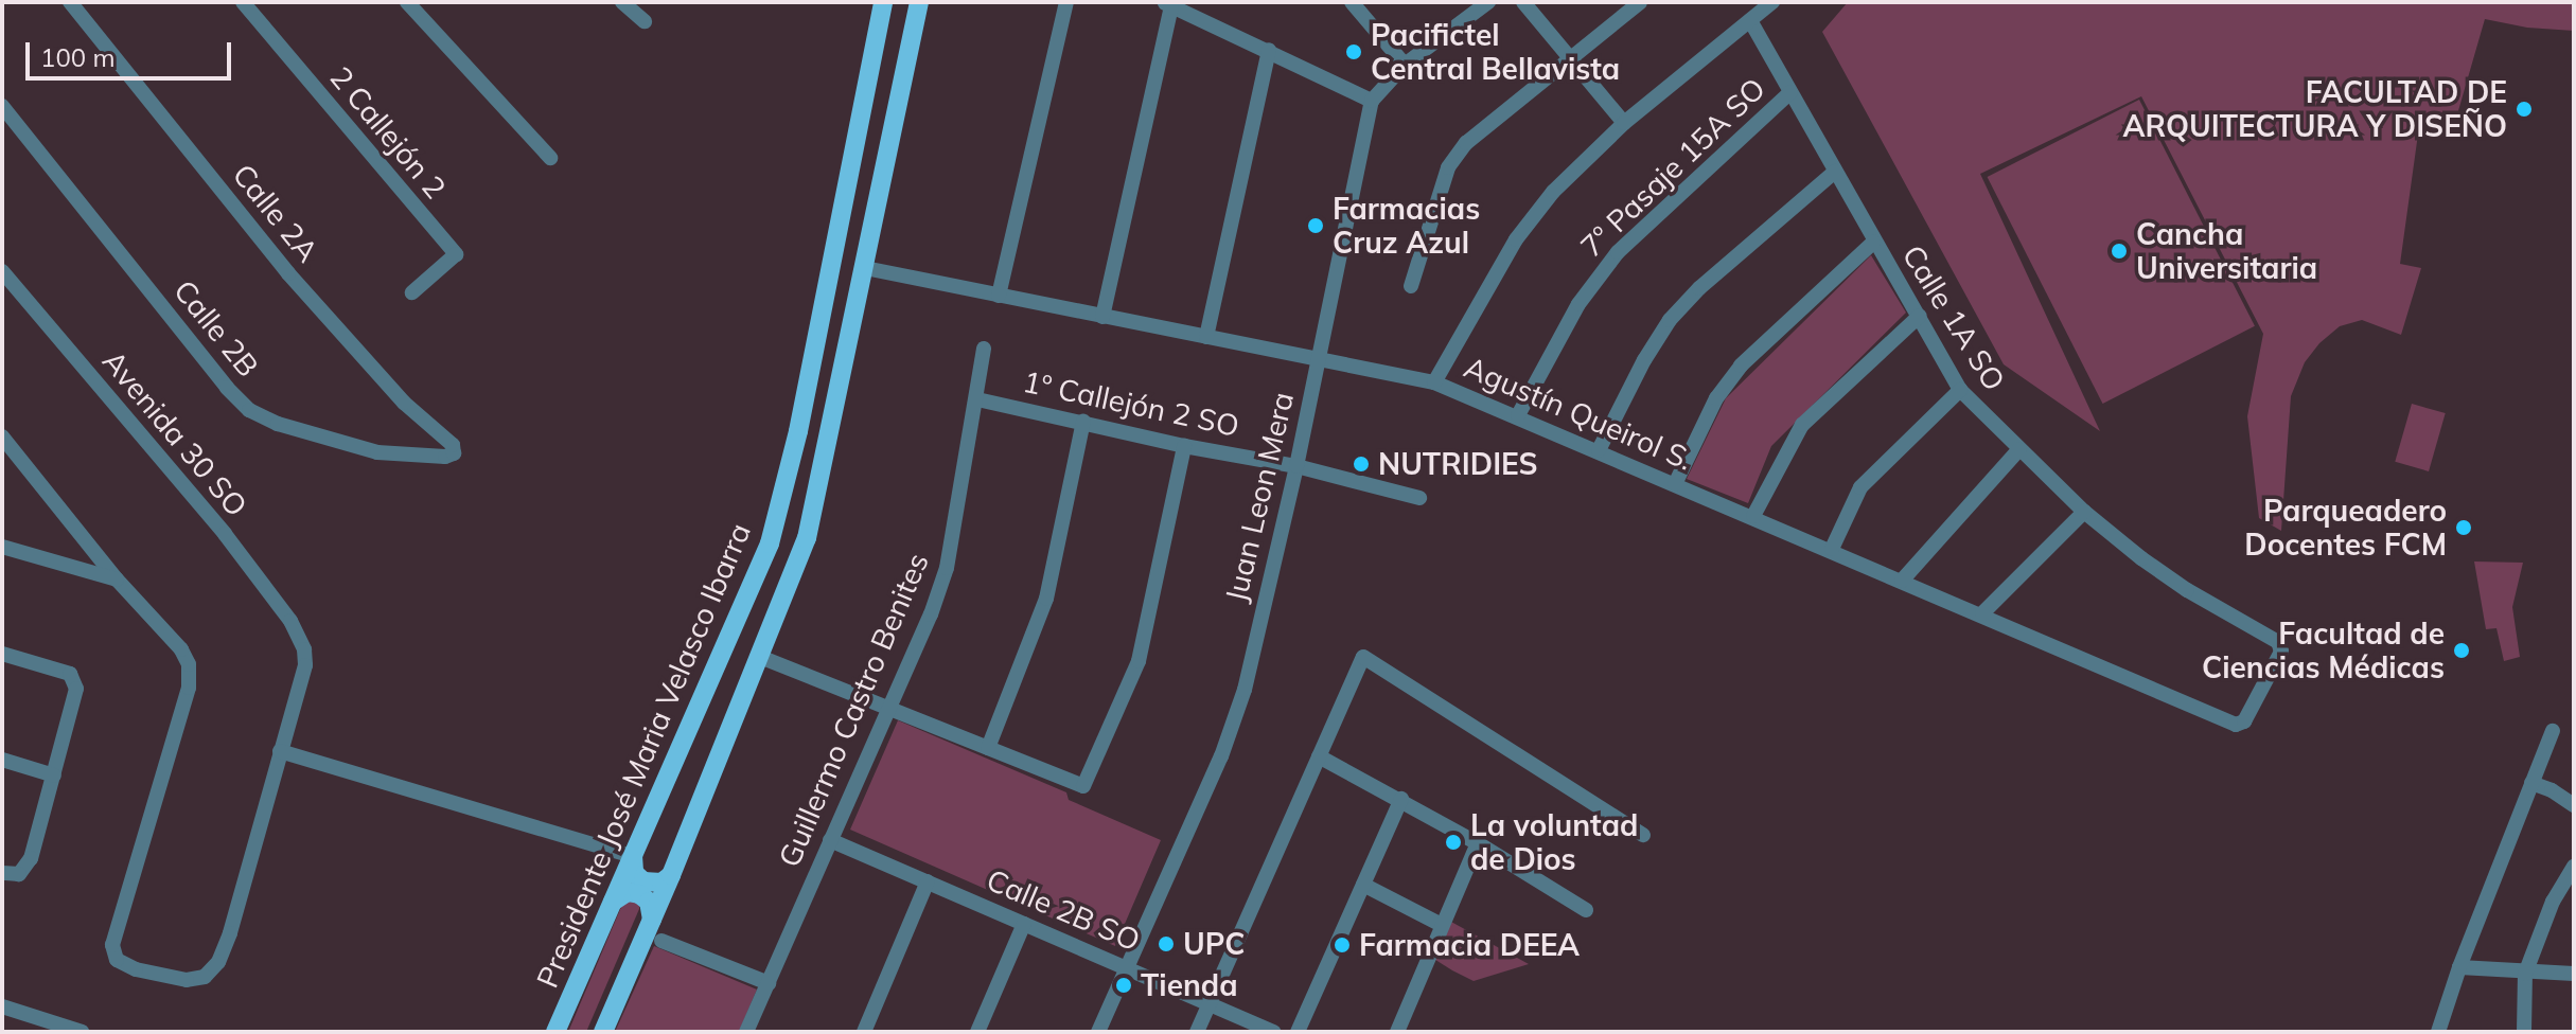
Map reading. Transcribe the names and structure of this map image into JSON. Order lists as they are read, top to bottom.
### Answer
{
  "streets": {
    "main road": ["Presidente José Maria Velasco Ibarra"],
    "street": [
      "2 Callejón 2",
      "7º Pasaje 15A SO",
      "Calle 2A",
      "Calle 1A SO",
      "Calle 2B",
      "1º Callejón 2 SO",
      "Agustín Queirol S.",
      "Avenida 30 SO",
      "Juan Leon Mera",
      "Guillermo Castro Benites",
      "Calle 2B SO"
    ]
  },
  "crossings": [
    ["7º Pasaje 15A SO", "Calle 1A SO"],
    ["7º Pasaje 15A SO", "Agustín Queirol S."],
    ["Calle 2A", "Calle 2B"],
    ["Calle 1A SO", "Agustín Queirol S."],
    ["1º Callejón 2 SO", "Juan Leon Mera"],
    ["1º Callejón 2 SO", "Guillermo Castro Benites"],
    ["Agustín Queirol S.", "Juan Leon Mera"],
    ["Juan Leon Mera", "Calle 2B SO"],
    ["Guillermo Castro Benites", "Calle 2B SO"]
  ],
  "places": [
    "Pacifictel Central Bellavista",
    "FACULTAD DE ARQUITECTURA Y DISEÑO",
    "Farmacias Cruz Azul",
    "Cancha Universitaria",
    "NUTRIDIES",
    "Parqueadero Docentes FCM",
    "Facultad de Ciencias Médicas",
    "La voluntad de Dios",
    "UPC",
    "Farmacia DEEA",
    "Tienda"
  ],
  "scale_bar": "100 m"
}
